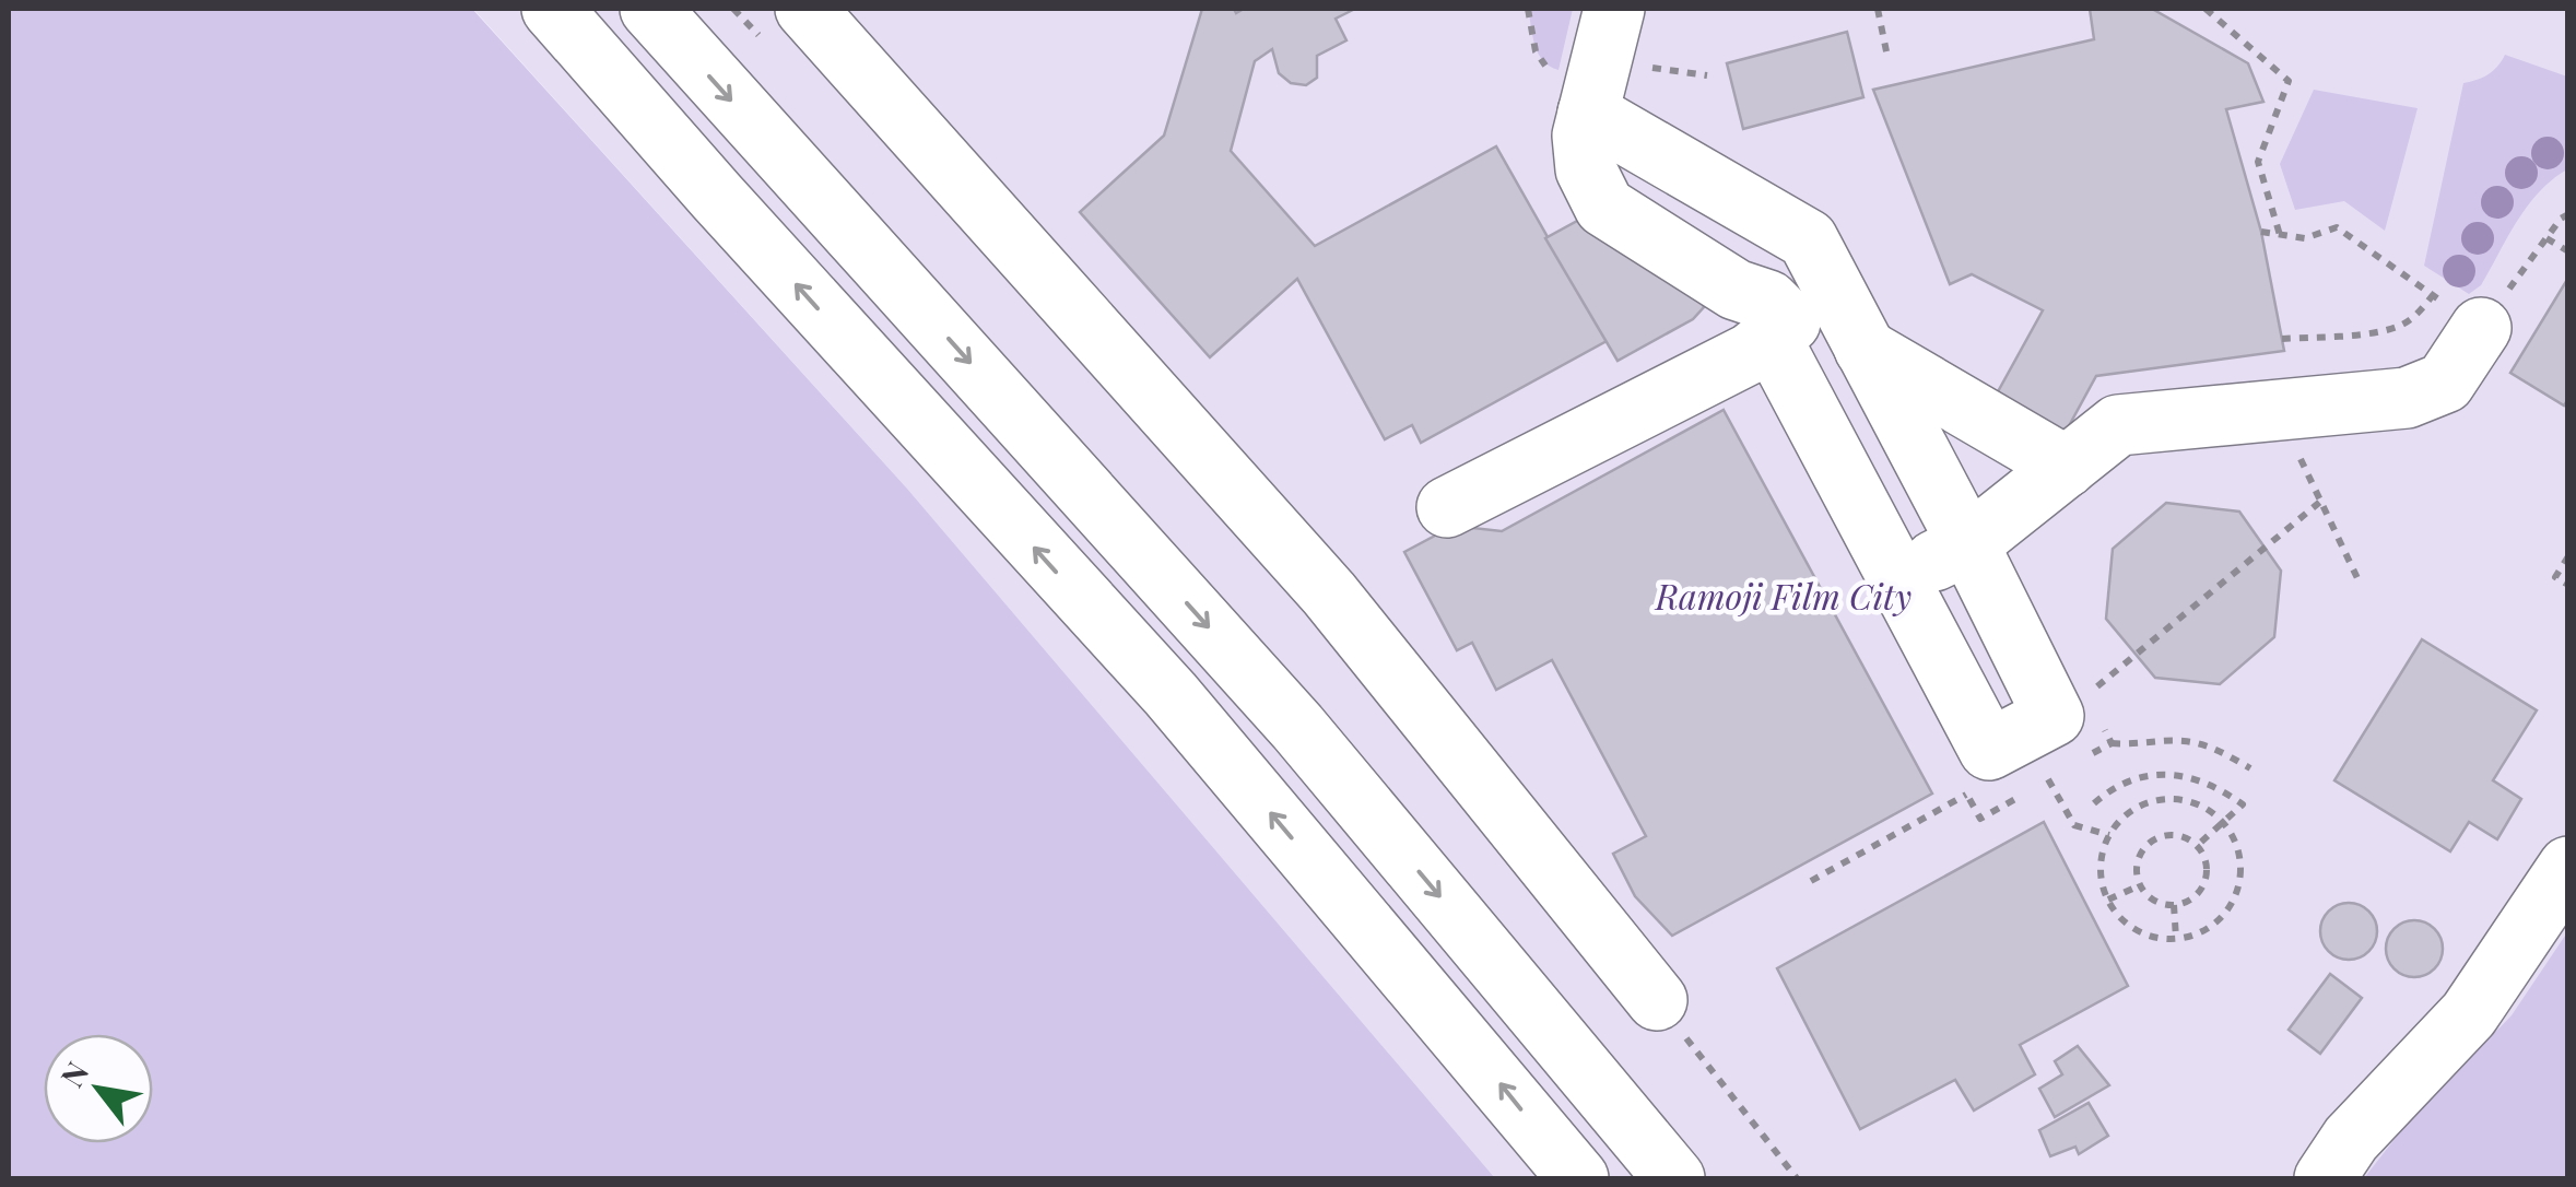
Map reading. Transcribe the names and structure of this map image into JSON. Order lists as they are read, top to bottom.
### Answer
{
  "parks": ["Ramoji Film City"],
  "north": "top left"
}
